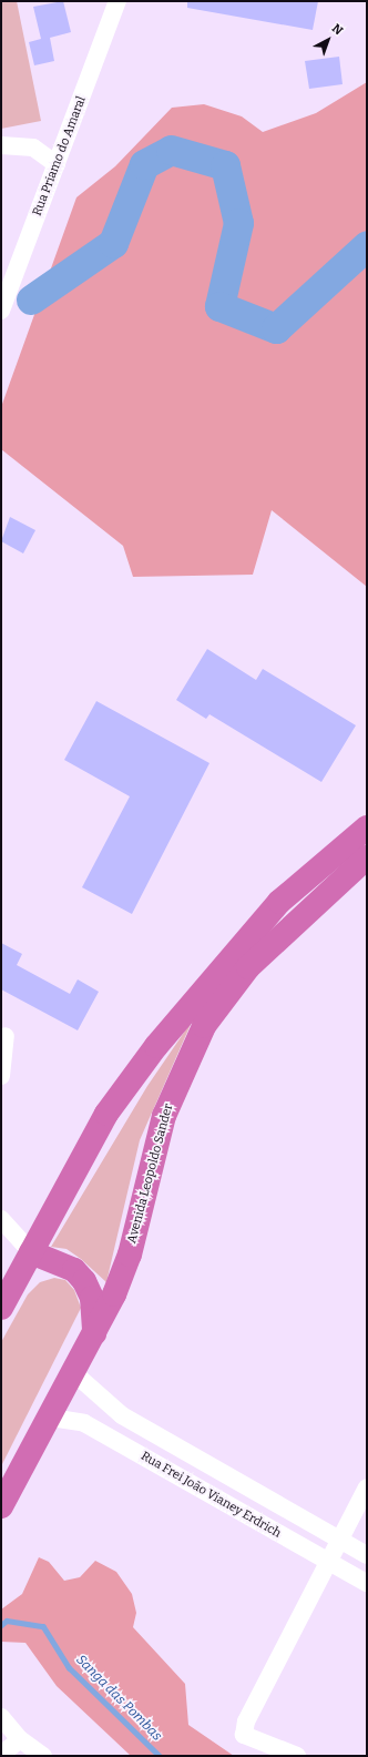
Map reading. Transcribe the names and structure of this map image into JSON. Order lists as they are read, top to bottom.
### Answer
{
  "streets": {
    "highway": ["Avenida Leopoldo Sander"],
    "street": ["Rua Priamo do Amaral", "Rua Frei João Vianey Erdrich"]
  },
  "crossings": [
    ["Avenida Leopoldo Sander", "Rua Frei João Vianey Erdrich"]
  ],
  "water": ["Sanga das Pombas"],
  "north": "top right"
}
